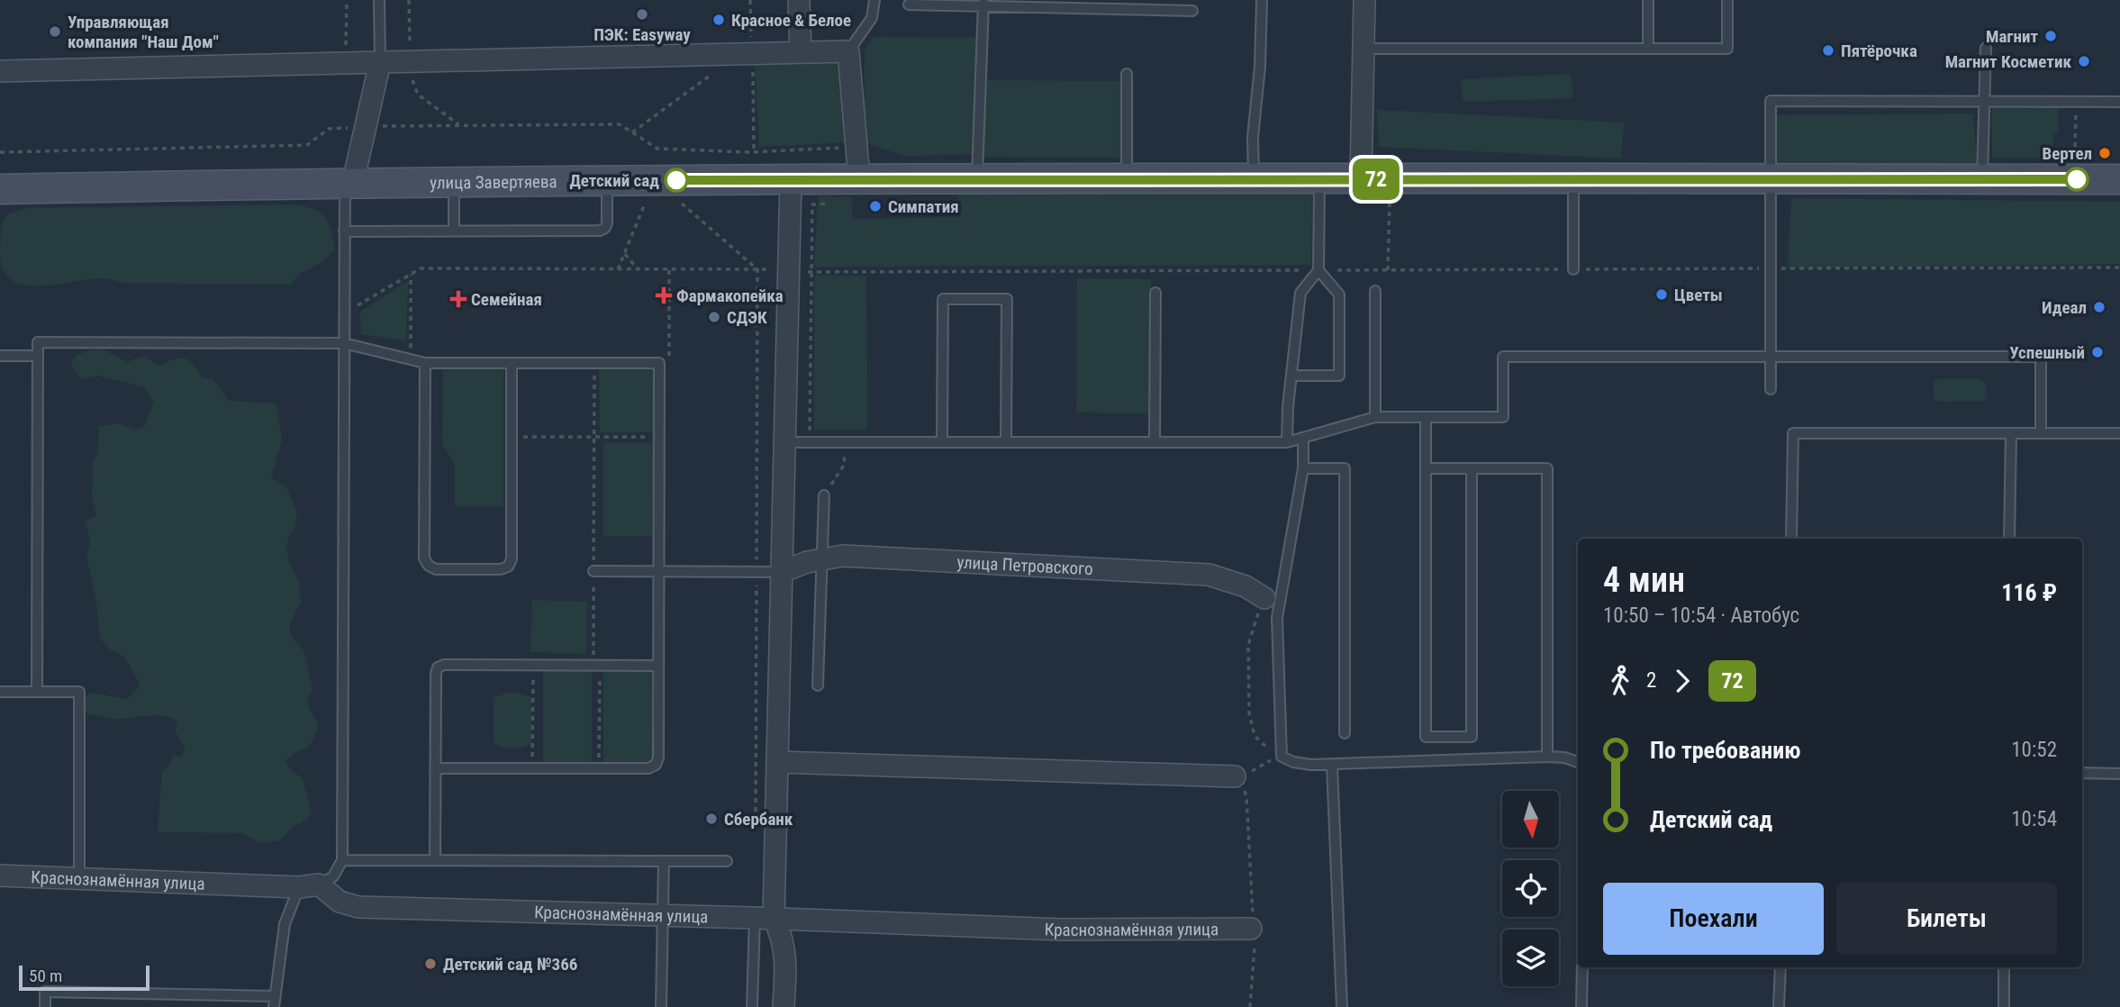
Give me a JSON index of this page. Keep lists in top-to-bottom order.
{
  "streets": {
    "main road": ["улица Завертяева"],
    "street": ["улица Петровского", "Краснознамённая улица"]
  },
  "places": {
    "other": [
      "ПЭК: Easyway",
      "Красное & Белое",
      "Управляющая компания \"Наш Дом\"",
      "Магнит",
      "Пятёрочка",
      "Магнит Косметик",
      "Вертел",
      "Детский сад",
      "Симпатия",
      "Цветы",
      "Идеал",
      "СДЭК",
      "Успешный",
      "Сбербанк",
      "Детский сад №366"
    ],
    "health": ["Фармакопейка", "Семейная"]
  },
  "lines": ["bus line 72"],
  "scale_bar": "50 m",
  "north": "bottom",
  "page": {
    "on_map": "72",
    "heading": ["4 мин", "10:50 – 10:54 · Автобус", "116 ₽"],
    "legs": ["2", "72"],
    "list": [
      {
        "name": "По требованию",
        "value": "10:52"
      },
      {
        "name": "Детский сад",
        "value": "10:54"
      }
    ],
    "buttons": ["Поехали", "Билеты"],
    "scale": "50 m"
  }
}
